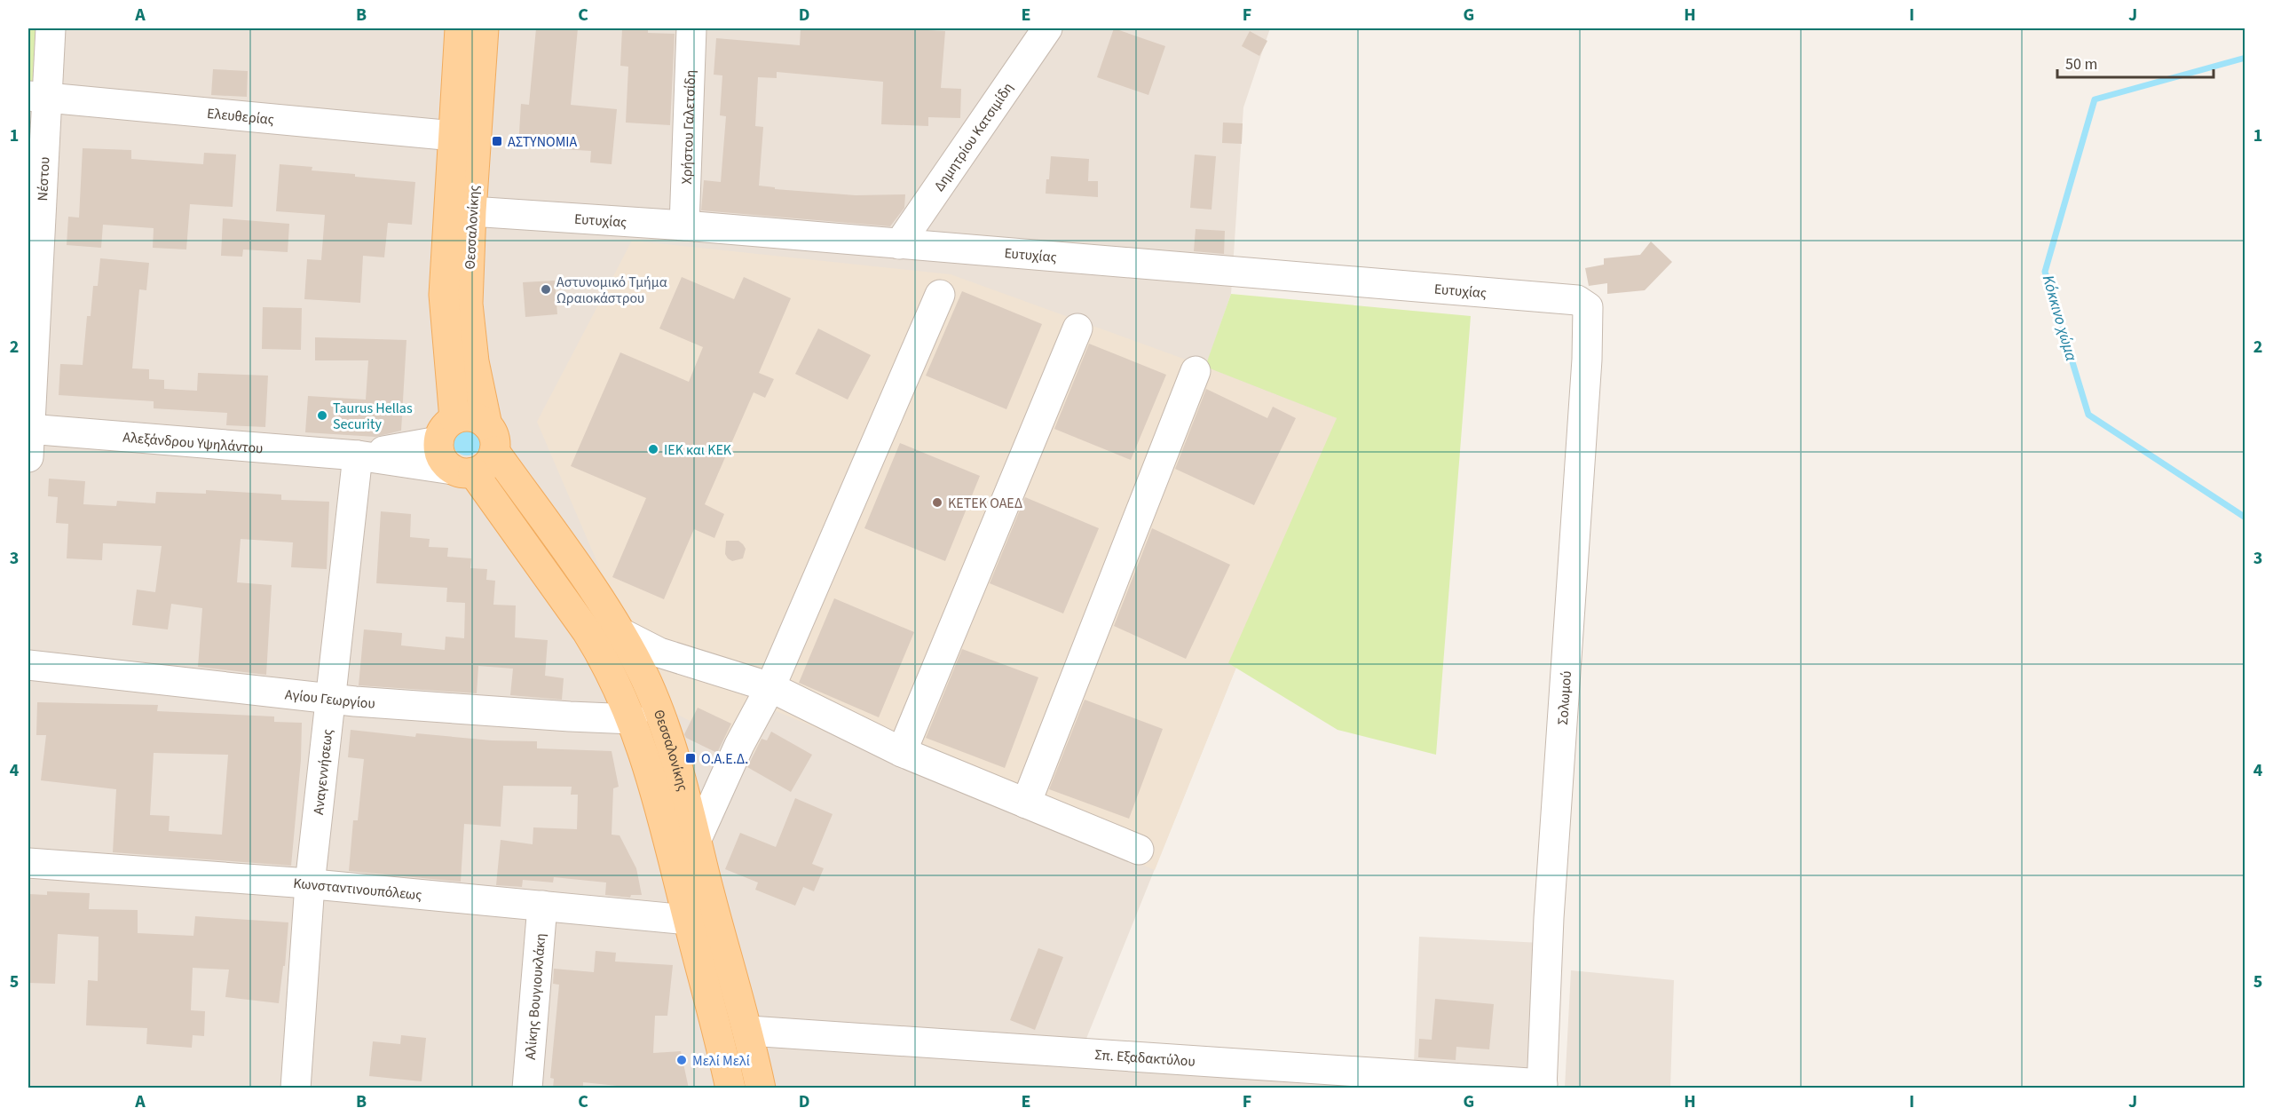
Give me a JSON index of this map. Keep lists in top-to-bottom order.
{
  "streets": {
    "main road": ["Θεσσαλονίκης"],
    "street": [
      "Ελευθερίας",
      "Χρήστου Γαλετσίδη",
      "Δημητρίου Κατσιμίδη",
      "Νέστου",
      "Ευτυχίας",
      "Αλεξάνδρου Υψηλάντου",
      "Αγίου Γεωργίου",
      "Σολωμού",
      "Αναγεννήσεως",
      "Κωνσταντινουπόλεως",
      "Αλίκης Βουγιουκλάκη",
      "Σπ. Εξαδακτύλου"
    ]
  },
  "crossings": [
    ["Ελευθερίας", "Νέστου"],
    ["Ελευθερίας", "Θεσσαλονίκης"],
    ["Χρήστου Γαλετσίδη", "Ευτυχίας"],
    ["Δημητρίου Κατσιμίδη", "Ευτυχίας"],
    ["Νέστου", "Αλεξάνδρου Υψηλάντου"],
    ["Ευτυχίας", "Θεσσαλονίκης"],
    ["Ευτυχίας", "Σολωμού"],
    ["Θεσσαλονίκης", "Αγίου Γεωργίου"],
    ["Θεσσαλονίκης", "Κωνσταντινουπόλεως"],
    ["Θεσσαλονίκης", "Σπ. Εξαδακτύλου"],
    ["Αλεξάνδρου Υψηλάντου", "Αναγεννήσεως"],
    ["Αγίου Γεωργίου", "Αναγεννήσεως"],
    ["Σολωμού", "Σπ. Εξαδακτύλου"],
    ["Αναγεννήσεως", "Κωνσταντινουπόλεως"],
    ["Κωνσταντινουπόλεως", "Αλίκης Βουγιουκλάκη"]
  ],
  "water": ["Κόκκινο χώμα"],
  "places": {
    "transit": ["ΑΣΤΥΝΟΜΙΑ", "Ο.Α.Ε.Δ."],
    "other": [
      "Αστυνομικό Τμήμα Ωραιοκάστρου",
      "Taurus Hellas Security",
      "ΙΕΚ και ΚΕΚ",
      "ΚΕΤΕΚ ΟΑΕΔ",
      "Μελί Μελί"
    ]
  },
  "scale_bar": "50 m",
  "grid": {
    "columns": [
      "A",
      "B",
      "C",
      "D",
      "E",
      "F",
      "G",
      "H",
      "I",
      "J"
    ],
    "rows": [
      "1",
      "2",
      "3",
      "4",
      "5"
    ]
  }
}
